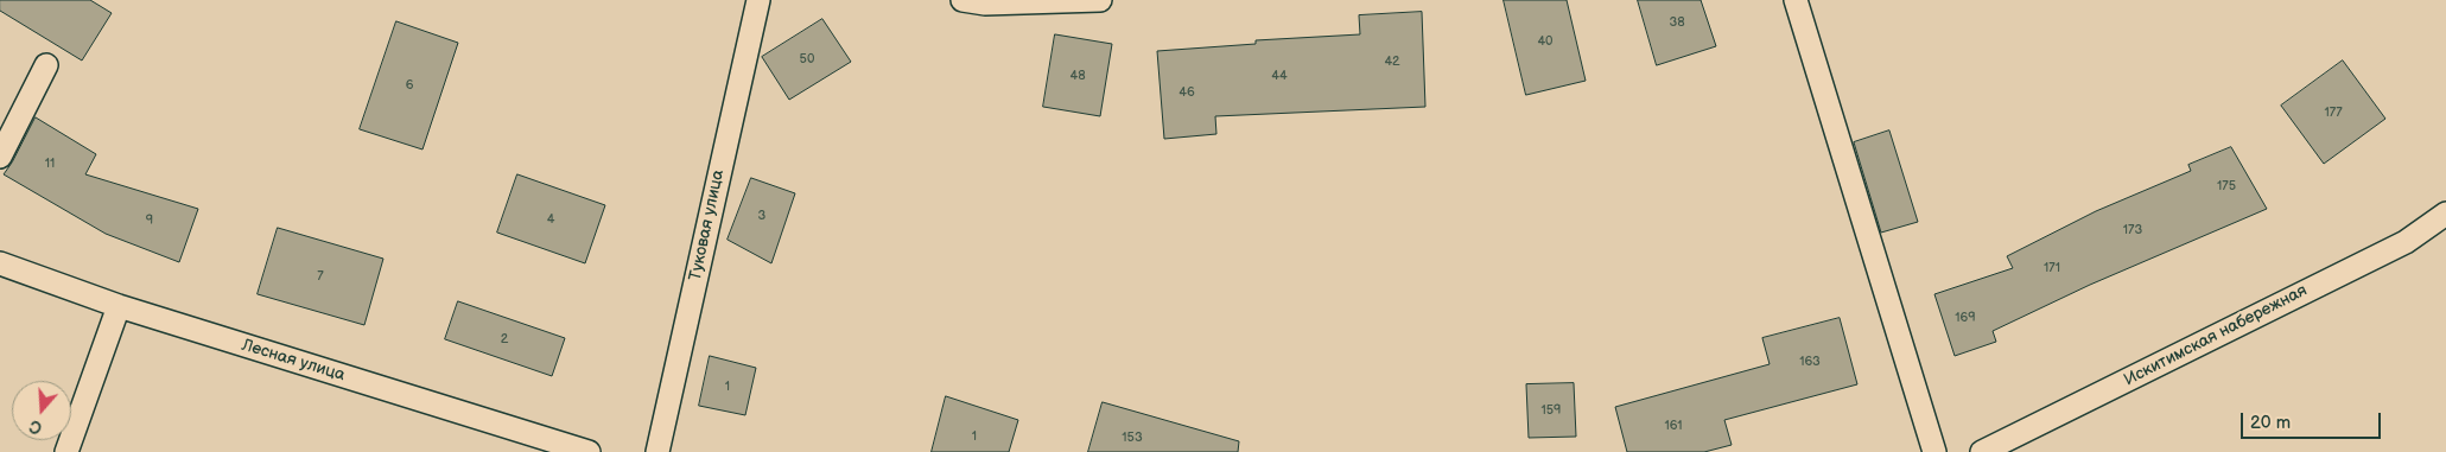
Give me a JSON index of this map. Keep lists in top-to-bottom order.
{
  "streets": {
    "lane": ["Туковая улица", "Искитимская набережная", "Лесная улица"]
  },
  "house_numbers": [
    "38",
    "40",
    "50",
    "42",
    "48",
    "44",
    "6",
    "46",
    "177",
    "11",
    "175",
    "3",
    "4",
    "9",
    "173",
    "171",
    "7",
    "169",
    "2",
    "163",
    "1",
    "159",
    "161",
    "1",
    "153"
  ],
  "scale_bar": "20 m",
  "north": "bottom"
}
